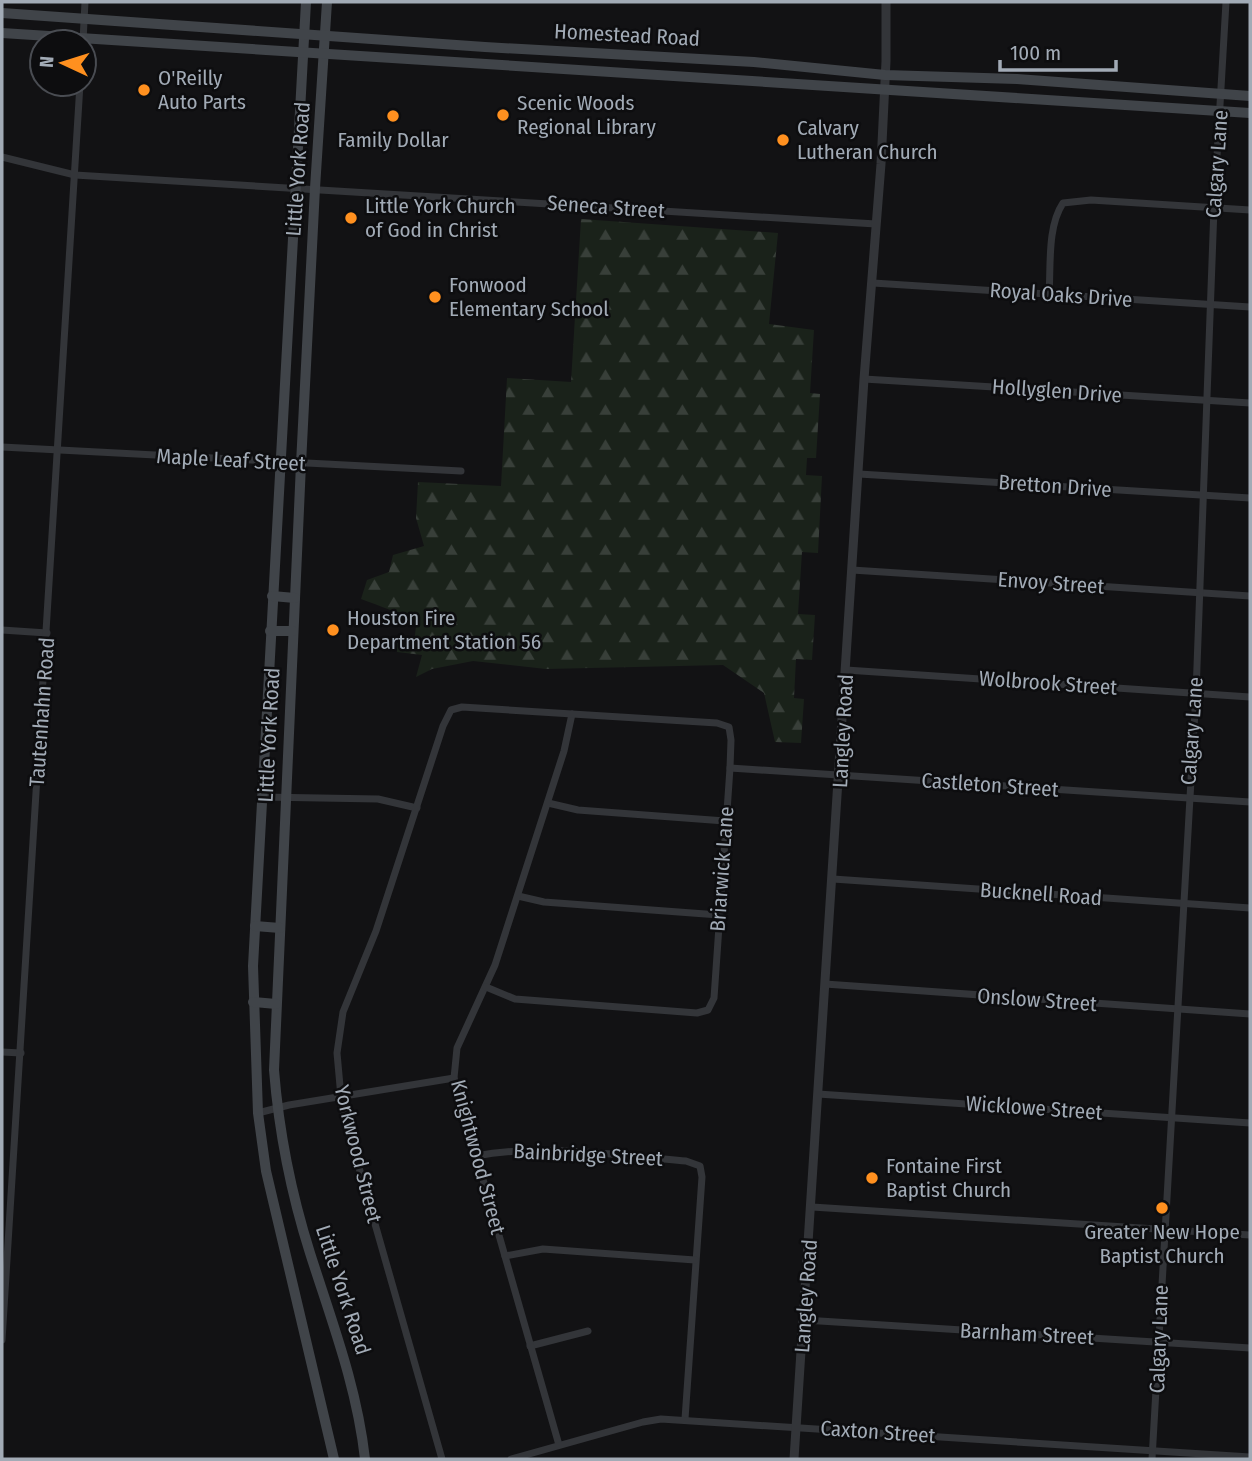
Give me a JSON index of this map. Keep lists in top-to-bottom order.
{
  "streets": {
    "main road": ["Homestead Road", "Little York Road"],
    "street": [
      "Calgary Lane",
      "Seneca Street",
      "Royal Oaks Drive",
      "Hollyglen Drive",
      "Maple Leaf Street",
      "Bretton Drive",
      "Envoy Street",
      "Wolbrook Street",
      "Tautenhahn Road",
      "Langley Road",
      "Castleton Street",
      "Briarwick Lane",
      "Bucknell Road",
      "Onslow Street",
      "Wicklowe Street",
      "Yorkwood Street",
      "Bainbridge Street",
      "Knightwood Street",
      "Barnham Street",
      "Caxton Street"
    ]
  },
  "crossings": [
    ["Homestead Road", "Calgary Lane"],
    ["Homestead Road", "Little York Road"],
    ["Homestead Road", "Langley Road"],
    ["Calgary Lane", "Royal Oaks Drive"],
    ["Calgary Lane", "Hollyglen Drive"],
    ["Calgary Lane", "Bretton Drive"],
    ["Calgary Lane", "Envoy Street"],
    ["Calgary Lane", "Wolbrook Street"],
    ["Calgary Lane", "Castleton Street"],
    ["Calgary Lane", "Bucknell Road"],
    ["Calgary Lane", "Onslow Street"],
    ["Calgary Lane", "Wicklowe Street"],
    ["Calgary Lane", "Barnham Street"],
    ["Calgary Lane", "Caxton Street"],
    ["Little York Road", "Seneca Street"],
    ["Little York Road", "Maple Leaf Street"],
    ["Seneca Street", "Tautenhahn Road"],
    ["Seneca Street", "Langley Road"],
    ["Royal Oaks Drive", "Langley Road"],
    ["Hollyglen Drive", "Langley Road"],
    ["Maple Leaf Street", "Tautenhahn Road"],
    ["Bretton Drive", "Langley Road"],
    ["Envoy Street", "Langley Road"],
    ["Wolbrook Street", "Langley Road"],
    ["Langley Road", "Castleton Street"],
    ["Langley Road", "Bucknell Road"],
    ["Langley Road", "Onslow Street"],
    ["Langley Road", "Wicklowe Street"],
    ["Langley Road", "Barnham Street"],
    ["Langley Road", "Caxton Street"],
    ["Castleton Street", "Briarwick Lane"],
    ["Briarwick Lane", "Yorkwood Street"],
    ["Briarwick Lane", "Knightwood Street"],
    ["Yorkwood Street", "Knightwood Street"],
    ["Bainbridge Street", "Knightwood Street"],
    ["Knightwood Street", "Caxton Street"]
  ],
  "places": [
    "O'Reilly Auto Parts",
    "Scenic Woods Regional Library",
    "Family Dollar",
    "Calvary Lutheran Church",
    "Little York Church of God in Christ",
    "Fonwood Elementary School",
    "Houston Fire Department Station 56",
    "Fontaine First Baptist Church",
    "Greater New Hope Baptist Church"
  ],
  "scale_bar": "100 m",
  "north": "left"
}
